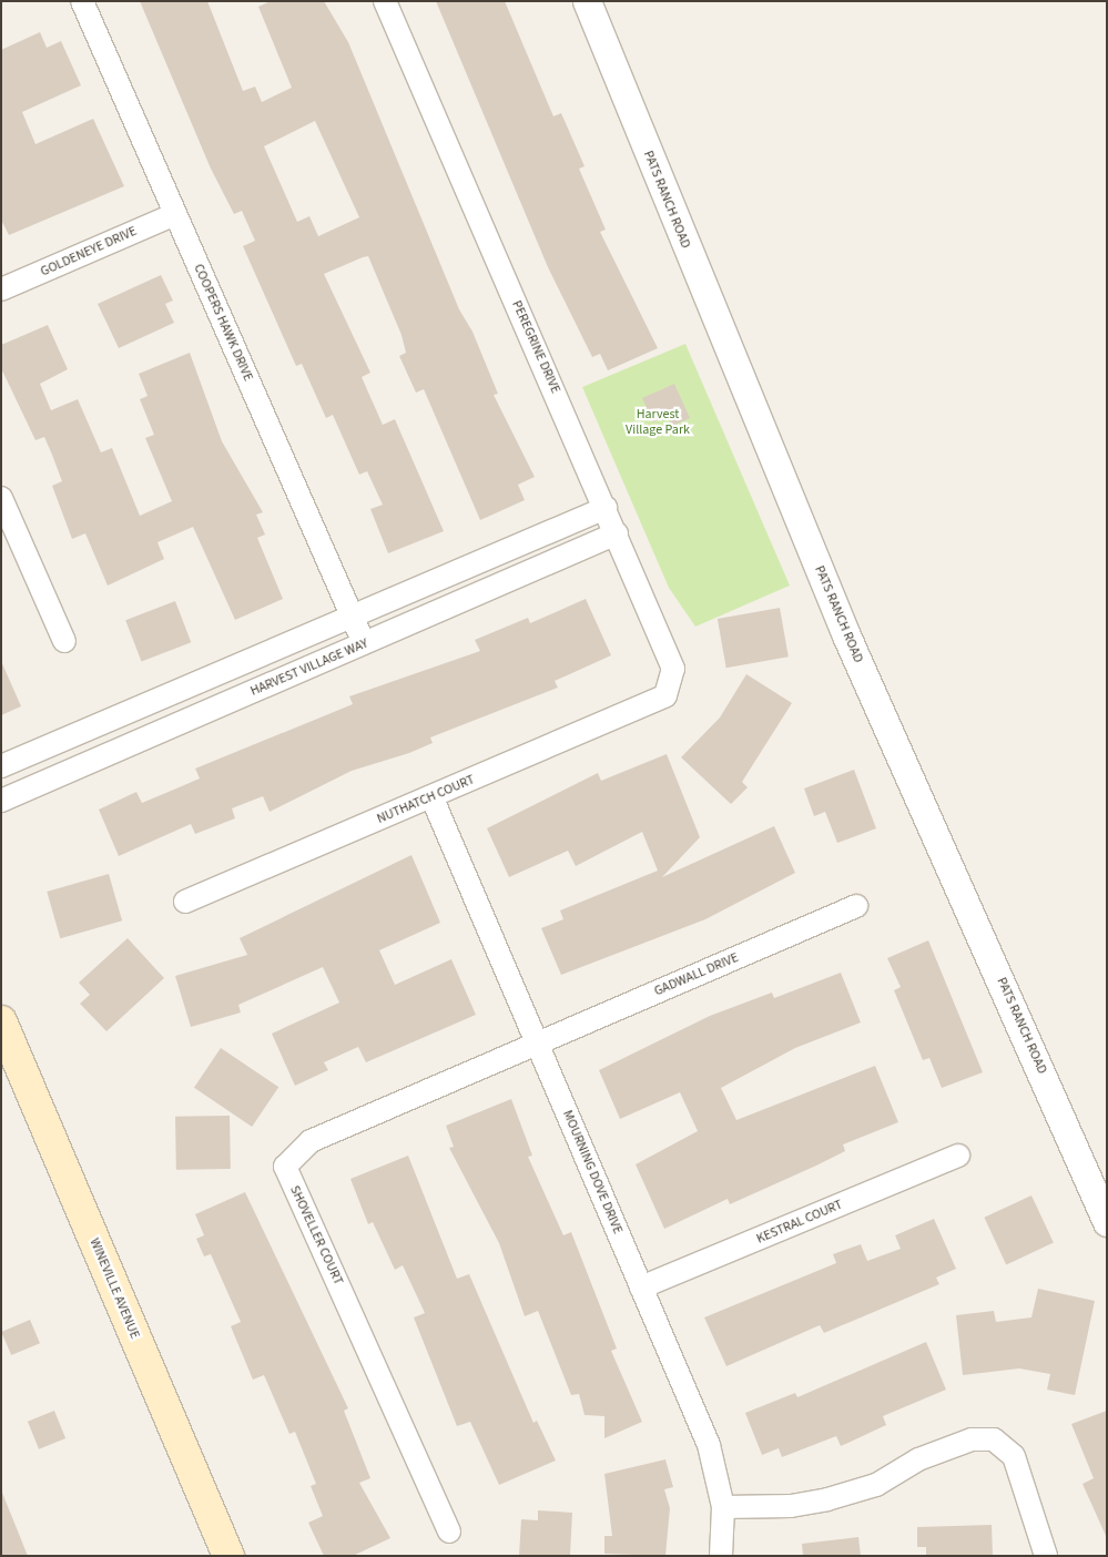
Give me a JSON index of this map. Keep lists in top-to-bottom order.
{
  "streets": {
    "main road": ["WINEVILLE AVENUE"],
    "street": [
      "PATS RANCH ROAD",
      "GOLDENEYE DRIVE",
      "COOPERS HAWK DRIVE",
      "PEREGRINE DRIVE",
      "HARVEST VILLAGE WAY",
      "NUTHATCH COURT",
      "GADWALL DRIVE",
      "MOURNING DOVE DRIVE",
      "KESTRAL COURT",
      "SHOVELLER COURT"
    ]
  },
  "crossings": [
    ["GOLDENEYE DRIVE", "COOPERS HAWK DRIVE"],
    ["COOPERS HAWK DRIVE", "HARVEST VILLAGE WAY"],
    ["PEREGRINE DRIVE", "HARVEST VILLAGE WAY"],
    ["PEREGRINE DRIVE", "NUTHATCH COURT"],
    ["NUTHATCH COURT", "MOURNING DOVE DRIVE"],
    ["GADWALL DRIVE", "MOURNING DOVE DRIVE"],
    ["GADWALL DRIVE", "SHOVELLER COURT"],
    ["MOURNING DOVE DRIVE", "KESTRAL COURT"],
    ["MOURNING DOVE DRIVE", "SHOVELLER COURT"]
  ],
  "parks": ["Harvest Village Park"]
}
